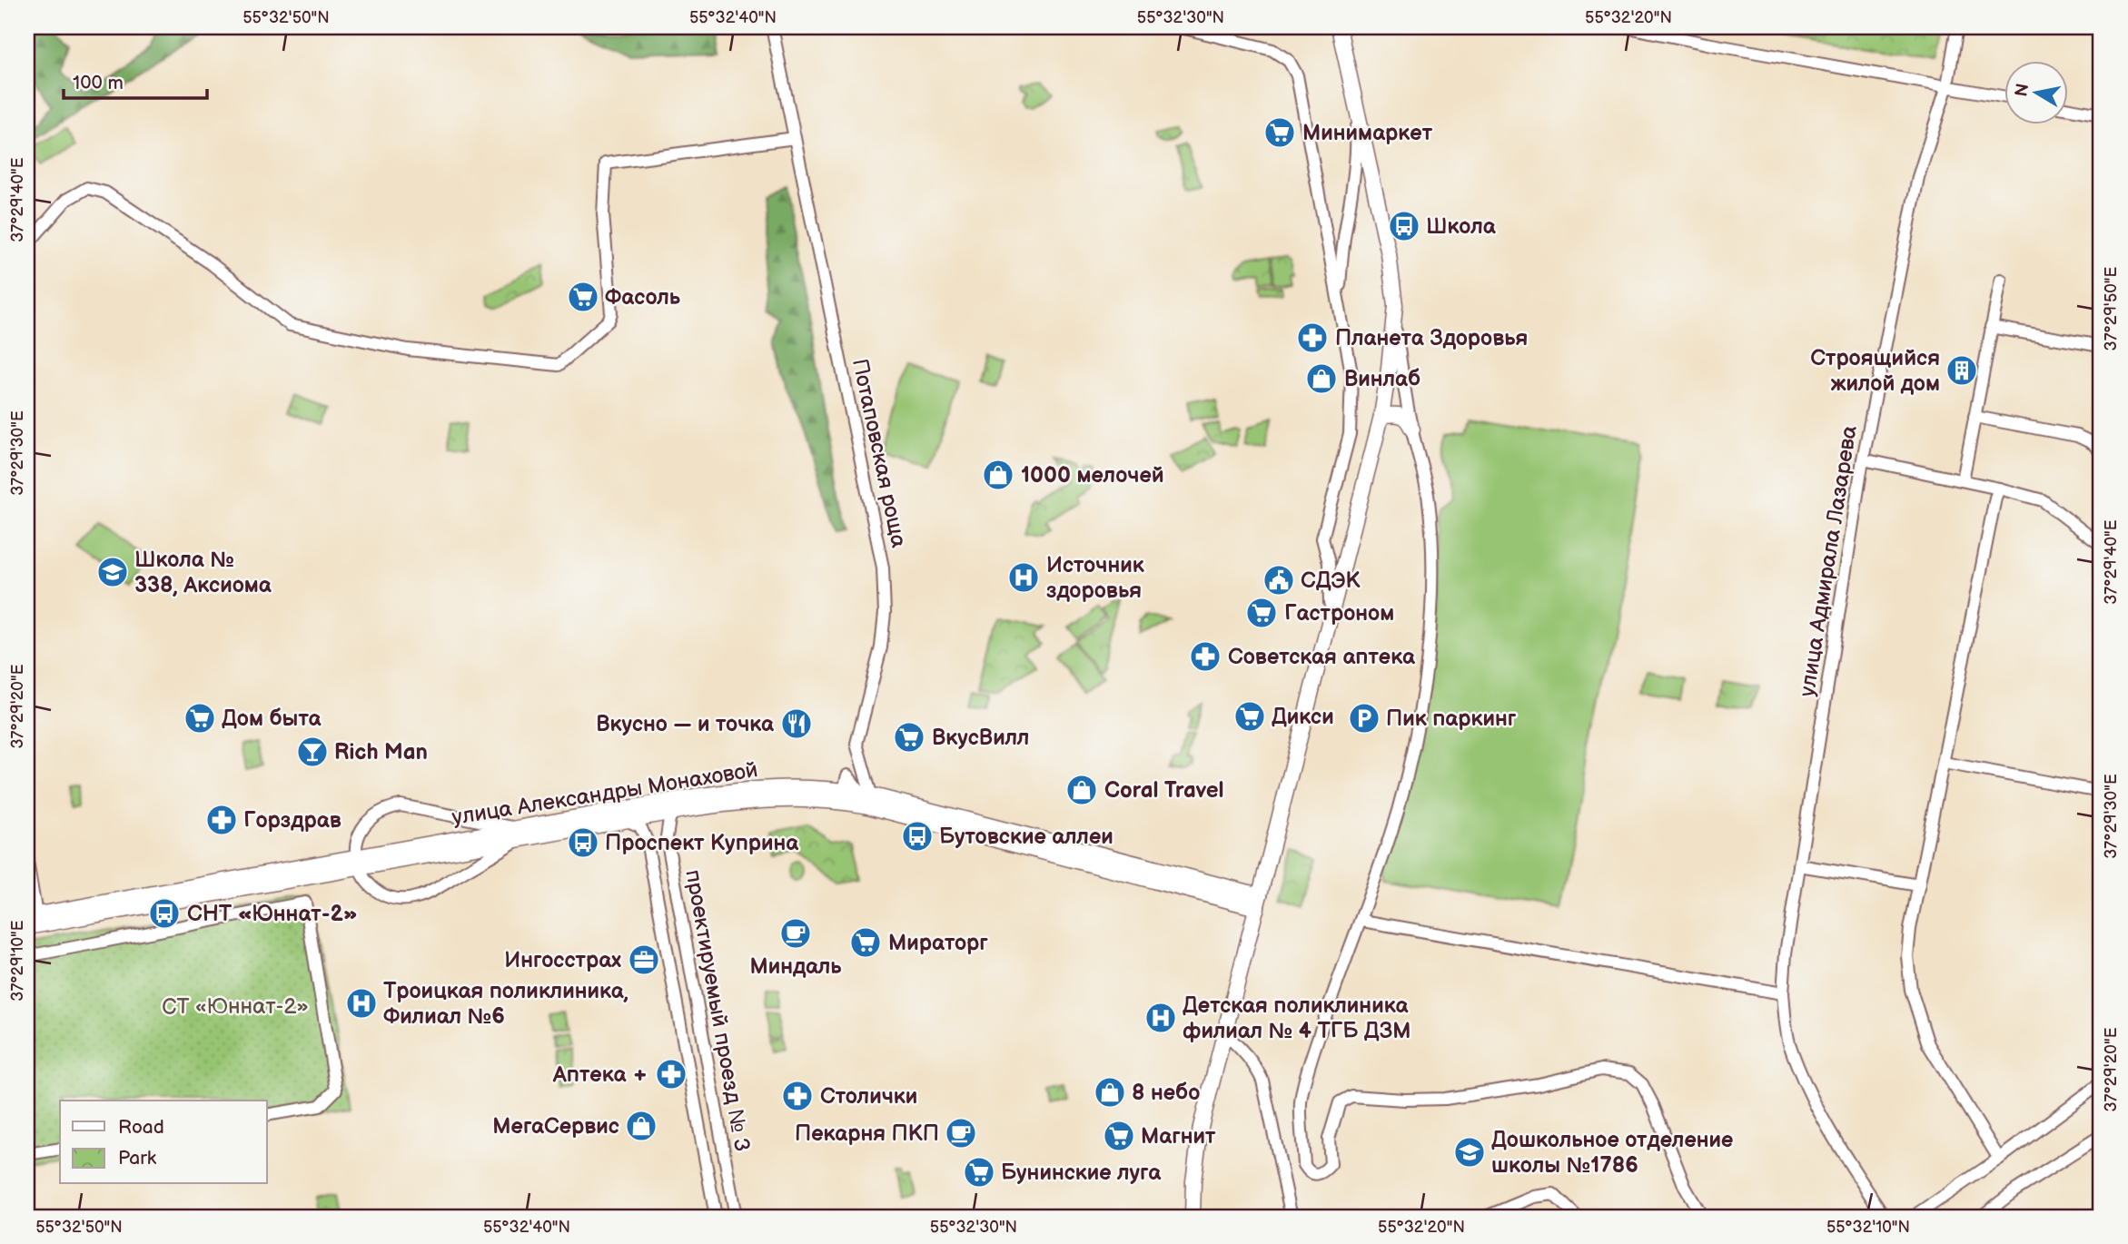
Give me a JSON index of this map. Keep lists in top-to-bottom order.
{
  "streets": {
    "main road": ["улица Александры Монаховой"],
    "street": ["Потаповская роща", "улица Адмирала Лазарева", "проектируемый проезд № 3"]
  },
  "crossings": [
    ["Потаповская роща", "улица Александры Монаховой"],
    ["улица Александры Монаховой", "проектируемый проезд № 3"]
  ],
  "parks": ["СТ «Юннат-2»"],
  "places": {
    "supermarket": [
      "Минимаркет",
      "Фасоль",
      "Гастроном",
      "Дикси",
      "Дом быта",
      "ВкусВилл",
      "Мираторг",
      "Магнит",
      "Бунинские луга"
    ],
    "bus stop": [
      "Школа",
      "Бутовские аллеи",
      "Проспект Куприна",
      "СНТ «Юннат-2»"
    ],
    "pharmacy": [
      "Планета Здоровья",
      "Советская аптека",
      "Горздрав",
      "Аптека +",
      "Столички"
    ],
    "building": ["Строящийся жилой дом"],
    "shop": [
      "Винлаб",
      "1000 мелочей",
      "Coral Travel",
      "8 небо",
      "МегаСервис"
    ],
    "school or university": ["Школа № 338, Аксиома", "Дошкольное отделение школы №1786"],
    "hospital": ["Источник здоровья", "Троицкая поликлиника, Филиал №6", "Детская поликлиника филиал № 4 ТГБ ДЗМ"],
    "public building": ["СДЭК"],
    "parking": ["Пик паркинг"],
    "restaurant": ["Вкусно — и точка"],
    "bar": ["Rich Man"],
    "cafe": ["Миндаль", "Пекарня ПКП"],
    "office": ["Ингосстрах"]
  },
  "legend": ["Road", "Park"],
  "scale_bar": "100 m",
  "north": "left",
  "coordinates": [
    "55°32'50\"N",
    "55°32'40\"N",
    "55°32'30\"N",
    "55°32'20\"N",
    "37°29'40\"E",
    "37°29'50\"E",
    "37°29'30\"E",
    "37°29'20\"E",
    "37°29'10\"E",
    "55°32'10\"N"
  ]
}
